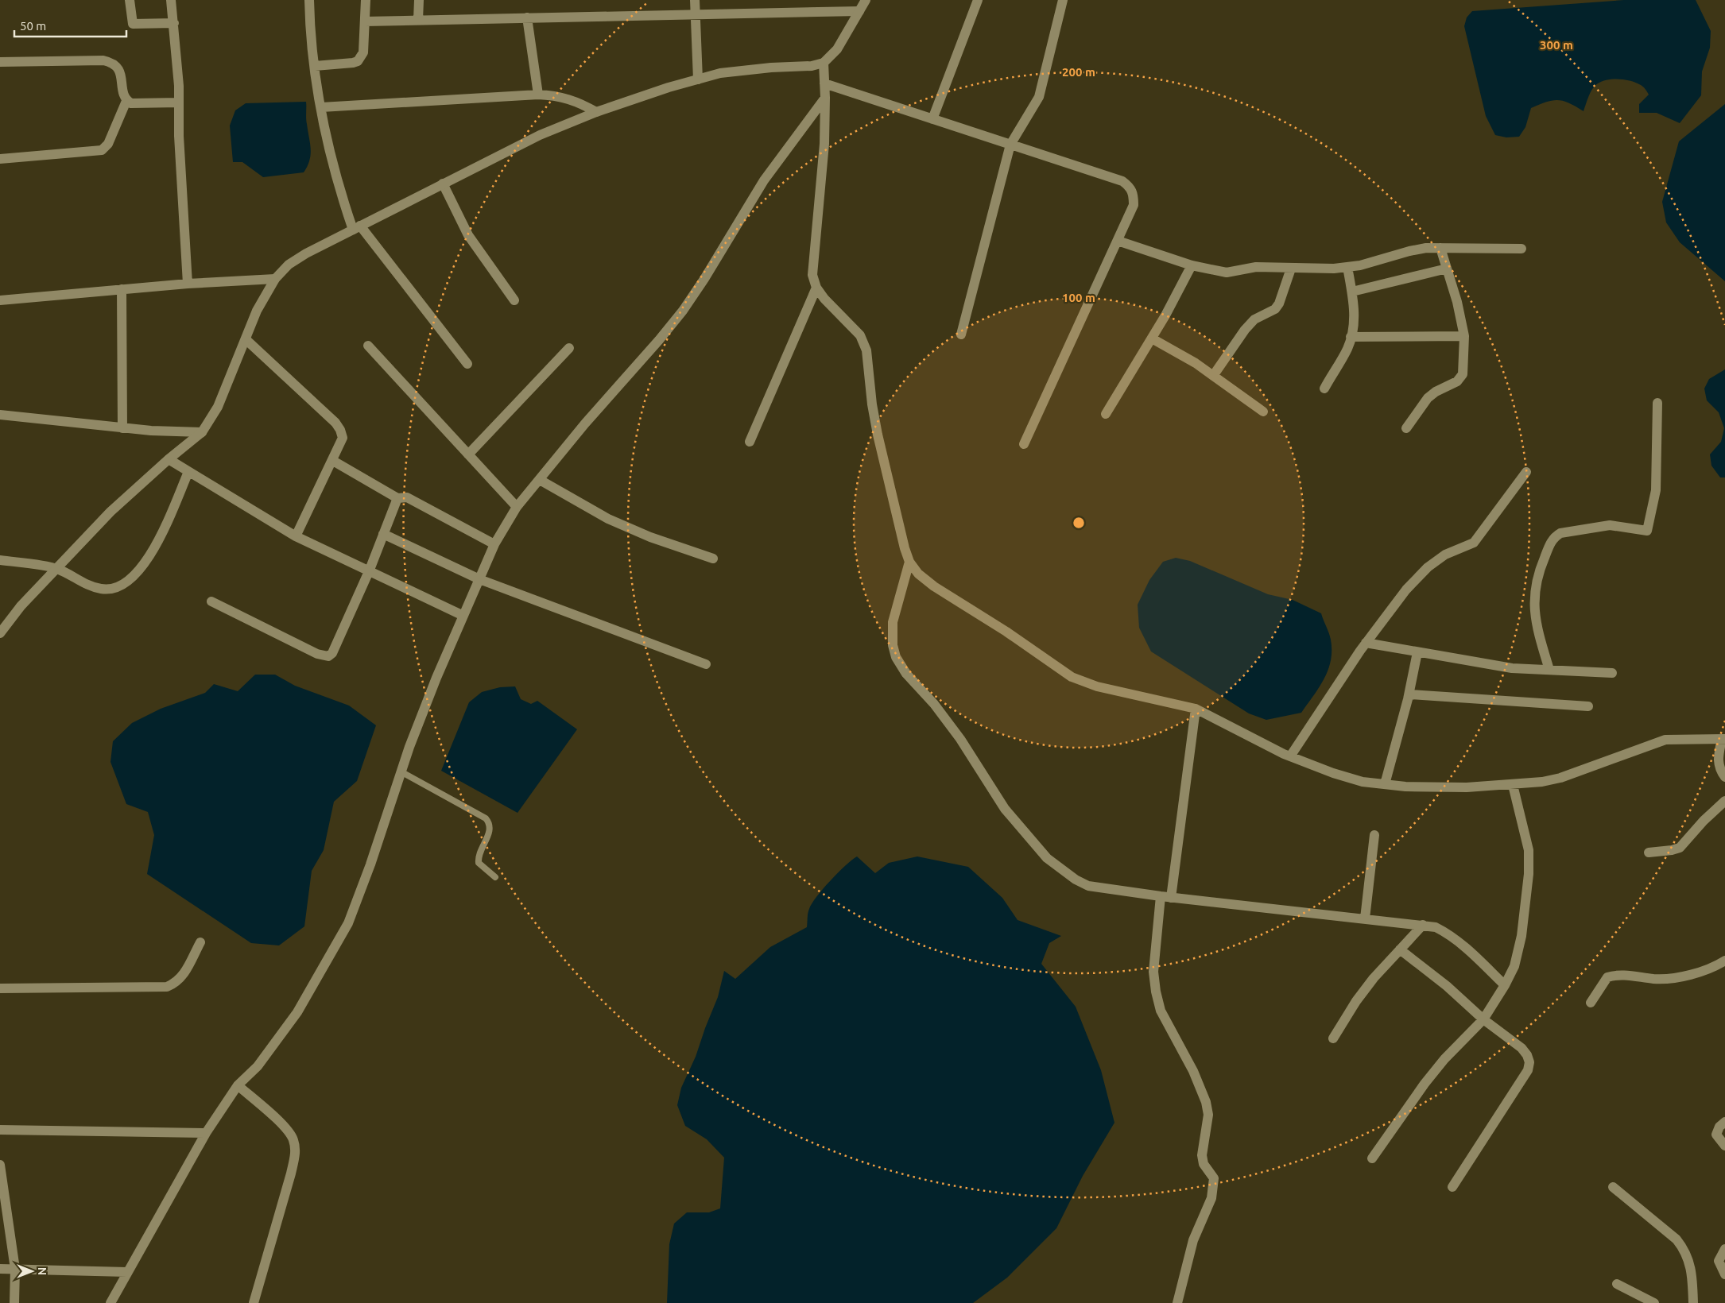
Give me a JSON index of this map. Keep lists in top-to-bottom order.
{
  "scale_bar": "50 m",
  "north": "right",
  "rings": ["300 m", "200 m", "100 m"]
}
